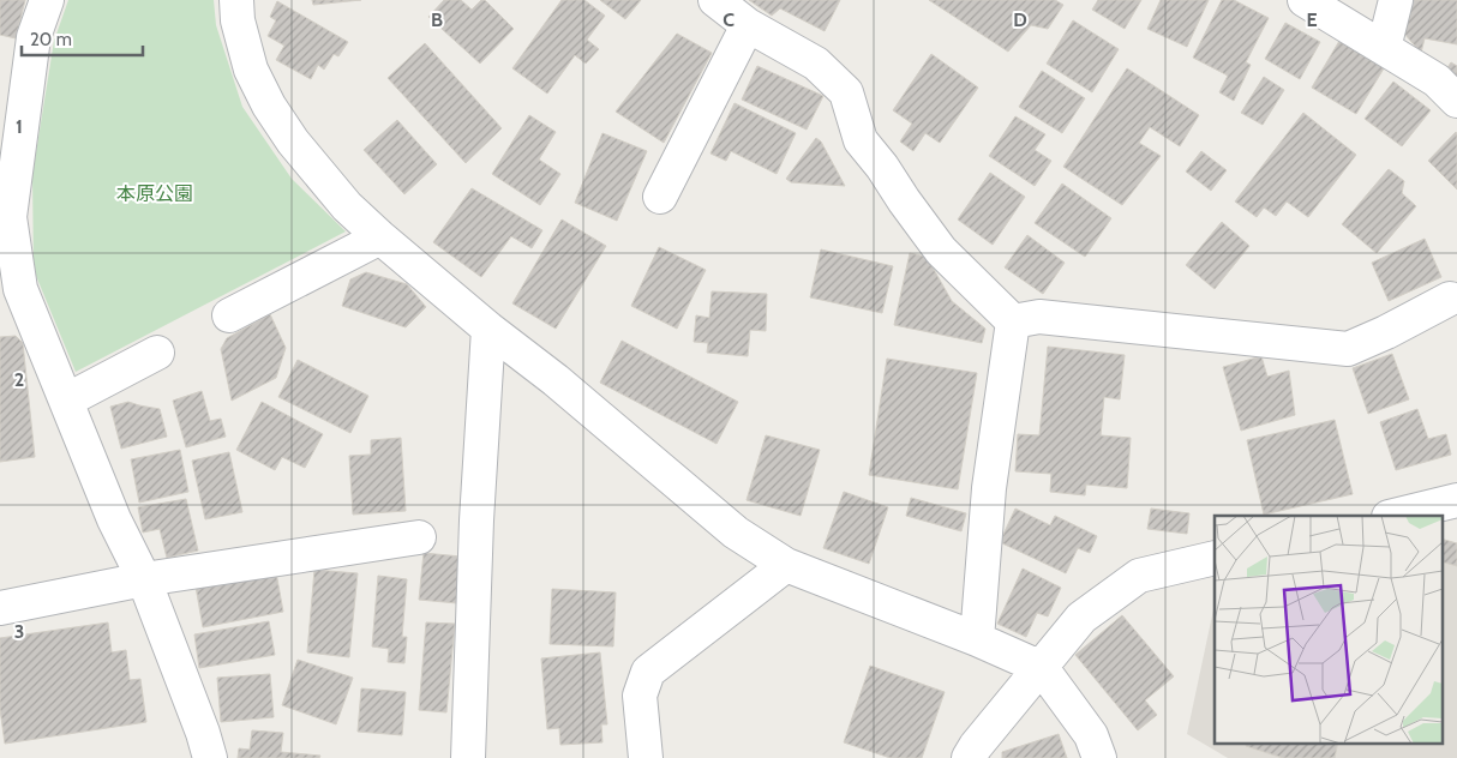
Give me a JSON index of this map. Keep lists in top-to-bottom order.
{
  "parks": ["本原公園"],
  "scale_bar": "20 m",
  "grid": {
    "columns": [
      "B",
      "C",
      "D",
      "E"
    ],
    "rows": ["1", "2", "3"]
  }
}
